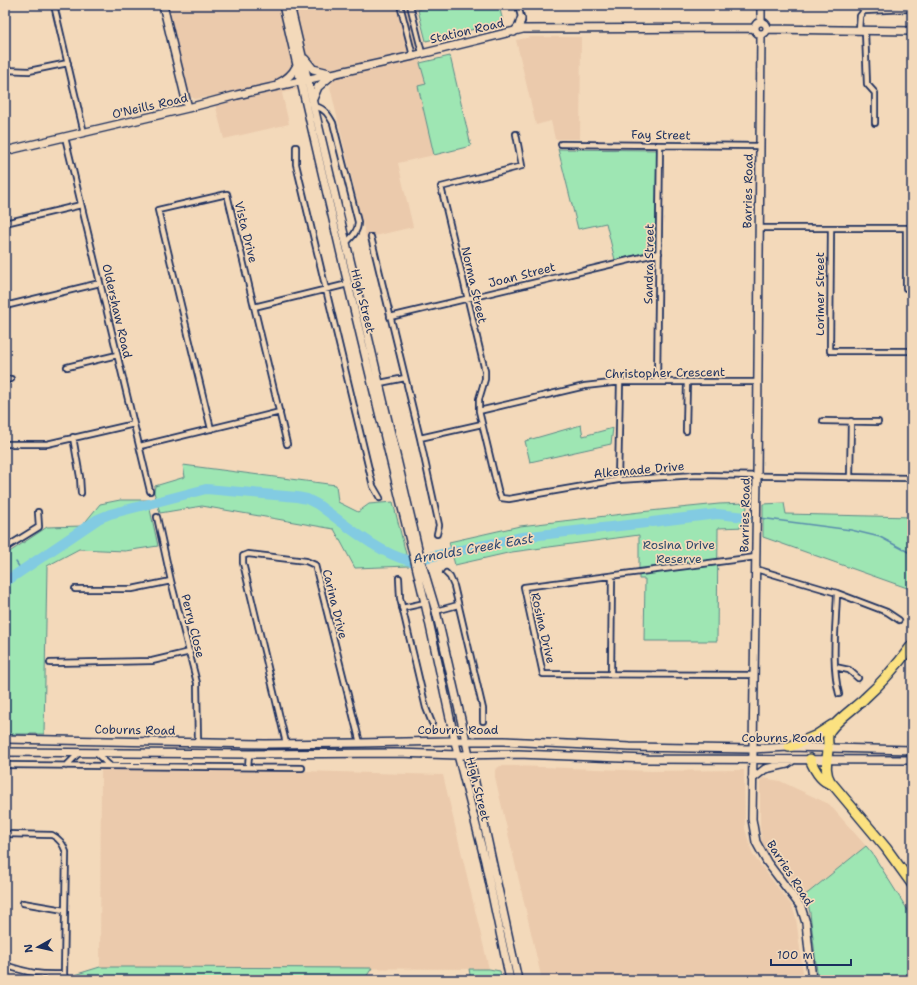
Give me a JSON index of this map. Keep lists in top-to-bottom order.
{
  "streets": {
    "street": [
      "Station Road",
      "O'Neills Road",
      "Fay Street",
      "Barries Road",
      "Vista Drive",
      "Sandra Street",
      "Joan Street",
      "Norma Street",
      "Lorimer Street",
      "High Street",
      "Oldershaw Road",
      "Christopher Crescent",
      "Alkemade Drive",
      "Carina Drive",
      "Perry Close",
      "Rosina Drive",
      "Coburns Road"
    ]
  },
  "crossings": [
    ["Station Road", "O'Neills Road"],
    ["Station Road", "Barries Road"],
    ["Station Road", "High Street"],
    ["O'Neills Road", "High Street"],
    ["O'Neills Road", "Oldershaw Road"],
    ["Fay Street", "Barries Road"],
    ["Fay Street", "Sandra Street"],
    ["Barries Road", "Christopher Crescent"],
    ["Barries Road", "Alkemade Drive"],
    ["Barries Road", "Rosina Drive"],
    ["Barries Road", "Coburns Road"],
    ["Sandra Street", "Joan Street"],
    ["Sandra Street", "Christopher Crescent"],
    ["Joan Street", "Norma Street"],
    ["Joan Street", "High Street"],
    ["Norma Street", "Christopher Crescent"],
    ["Norma Street", "Alkemade Drive"],
    ["High Street", "Coburns Road"],
    ["Carina Drive", "Coburns Road"],
    ["Perry Close", "Coburns Road"]
  ],
  "water": ["Arnolds Creek East"],
  "parks": ["Rosina Drive Reserve"],
  "scale_bar": "100 m",
  "north": "left"
}
